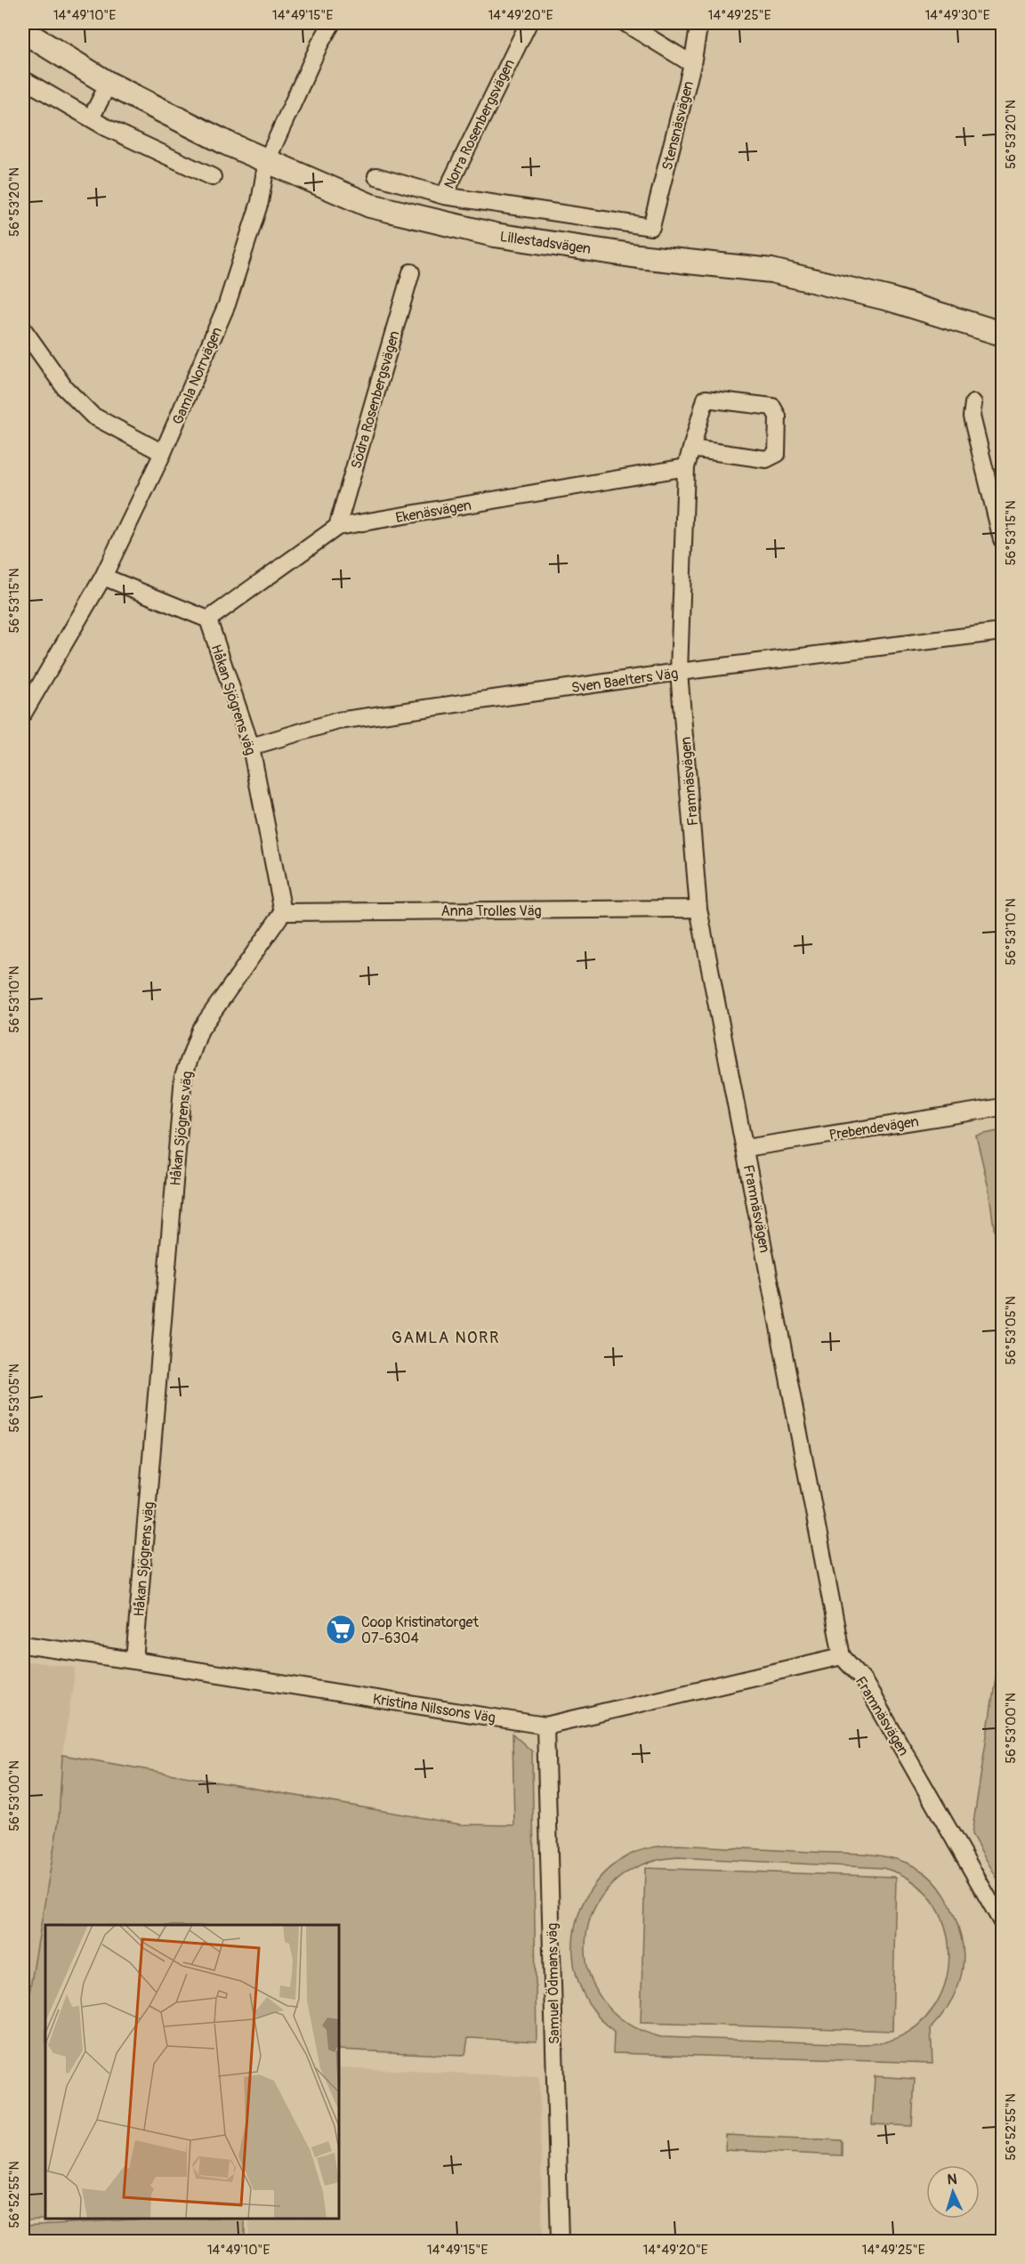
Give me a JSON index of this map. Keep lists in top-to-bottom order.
{
  "streets": {
    "main road": ["Lillestadsvägen"],
    "street": [
      "Norra Rosenbergsvägen",
      "Stensnäsvägen",
      "Gamla Norrvägen",
      "Södra Rosenbergsvägen",
      "Ekenäsvägen",
      "Sven Baelters Väg",
      "Håkan Sjögrens väg",
      "Framnäsvägen",
      "Anna Trolles Väg",
      "Prebendevägen",
      "Kristina Nilssons Väg",
      "Samuel Ödmans väg"
    ]
  },
  "crossings": [
    ["Norra Rosenbergsvägen", "Lillestadsvägen"],
    ["Stensnäsvägen", "Lillestadsvägen"],
    ["Lillestadsvägen", "Gamla Norrvägen"],
    ["Södra Rosenbergsvägen", "Ekenäsvägen"],
    ["Ekenäsvägen", "Håkan Sjögrens väg"],
    ["Ekenäsvägen", "Framnäsvägen"],
    ["Sven Baelters Väg", "Håkan Sjögrens väg"],
    ["Sven Baelters Väg", "Framnäsvägen"],
    ["Håkan Sjögrens väg", "Anna Trolles Väg"],
    ["Håkan Sjögrens väg", "Kristina Nilssons Väg"],
    ["Framnäsvägen", "Anna Trolles Väg"],
    ["Framnäsvägen", "Prebendevägen"],
    ["Framnäsvägen", "Kristina Nilssons Väg"],
    ["Kristina Nilssons Väg", "Samuel Ödmans väg"]
  ],
  "districts": ["GAMLA NORR"],
  "places": {
    "supermarket": ["Coop Kristinatorget 07-6304"]
  },
  "north": "top",
  "coordinates": [
    "14°49'10\"E",
    "14°49'15\"E",
    "14°49'20\"E",
    "14°49'25\"E",
    "14°49'30\"E",
    "56°53'20\"N",
    "56°53'15\"N",
    "56°53'10\"N",
    "56°53'05\"N",
    "56°53'00\"N",
    "56°52'55\"N"
  ]
}
